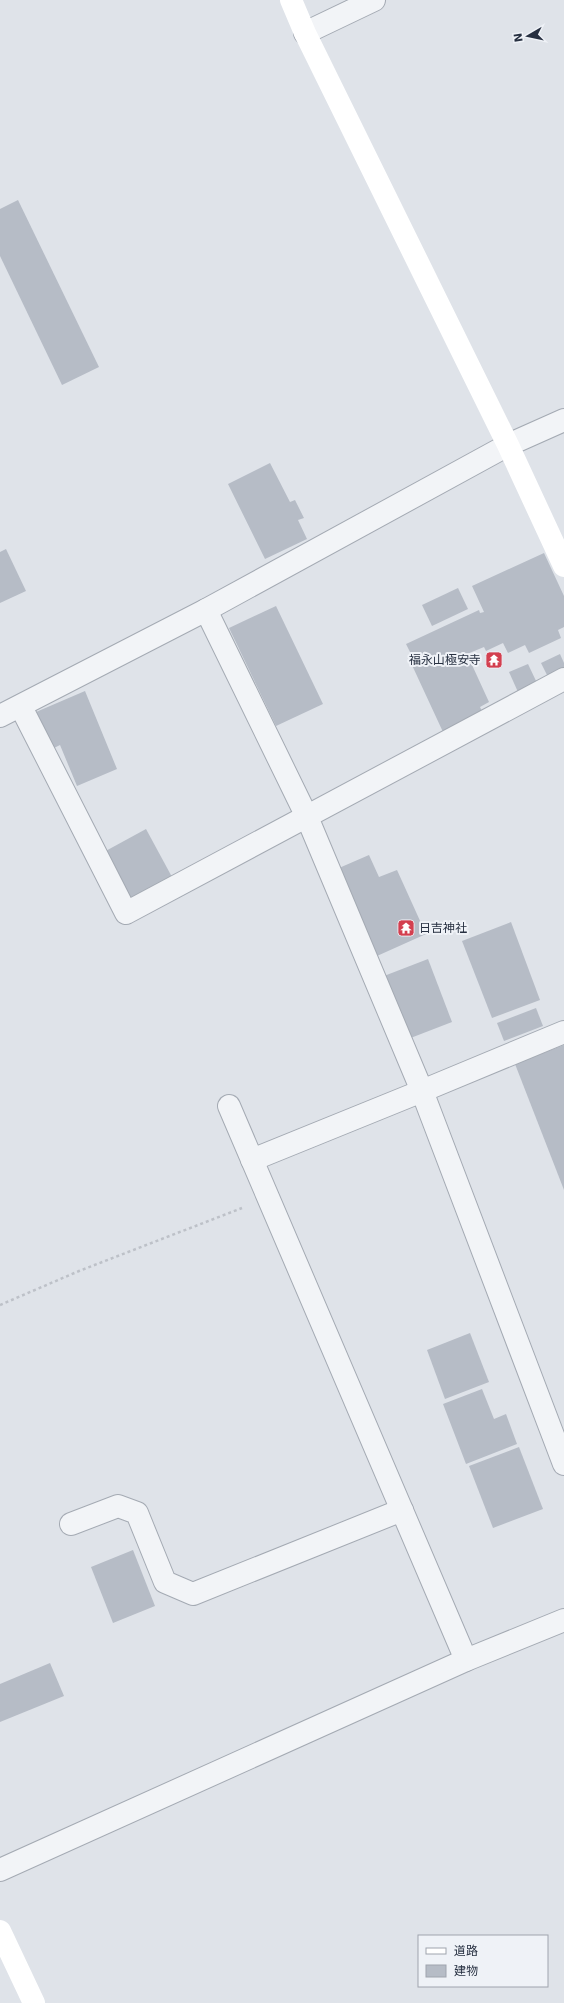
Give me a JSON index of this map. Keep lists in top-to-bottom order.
{
  "places": {
    "temple": ["福永山極安寺", "日吉神社"]
  },
  "legend": ["道路", "建物"],
  "north": "left"
}
